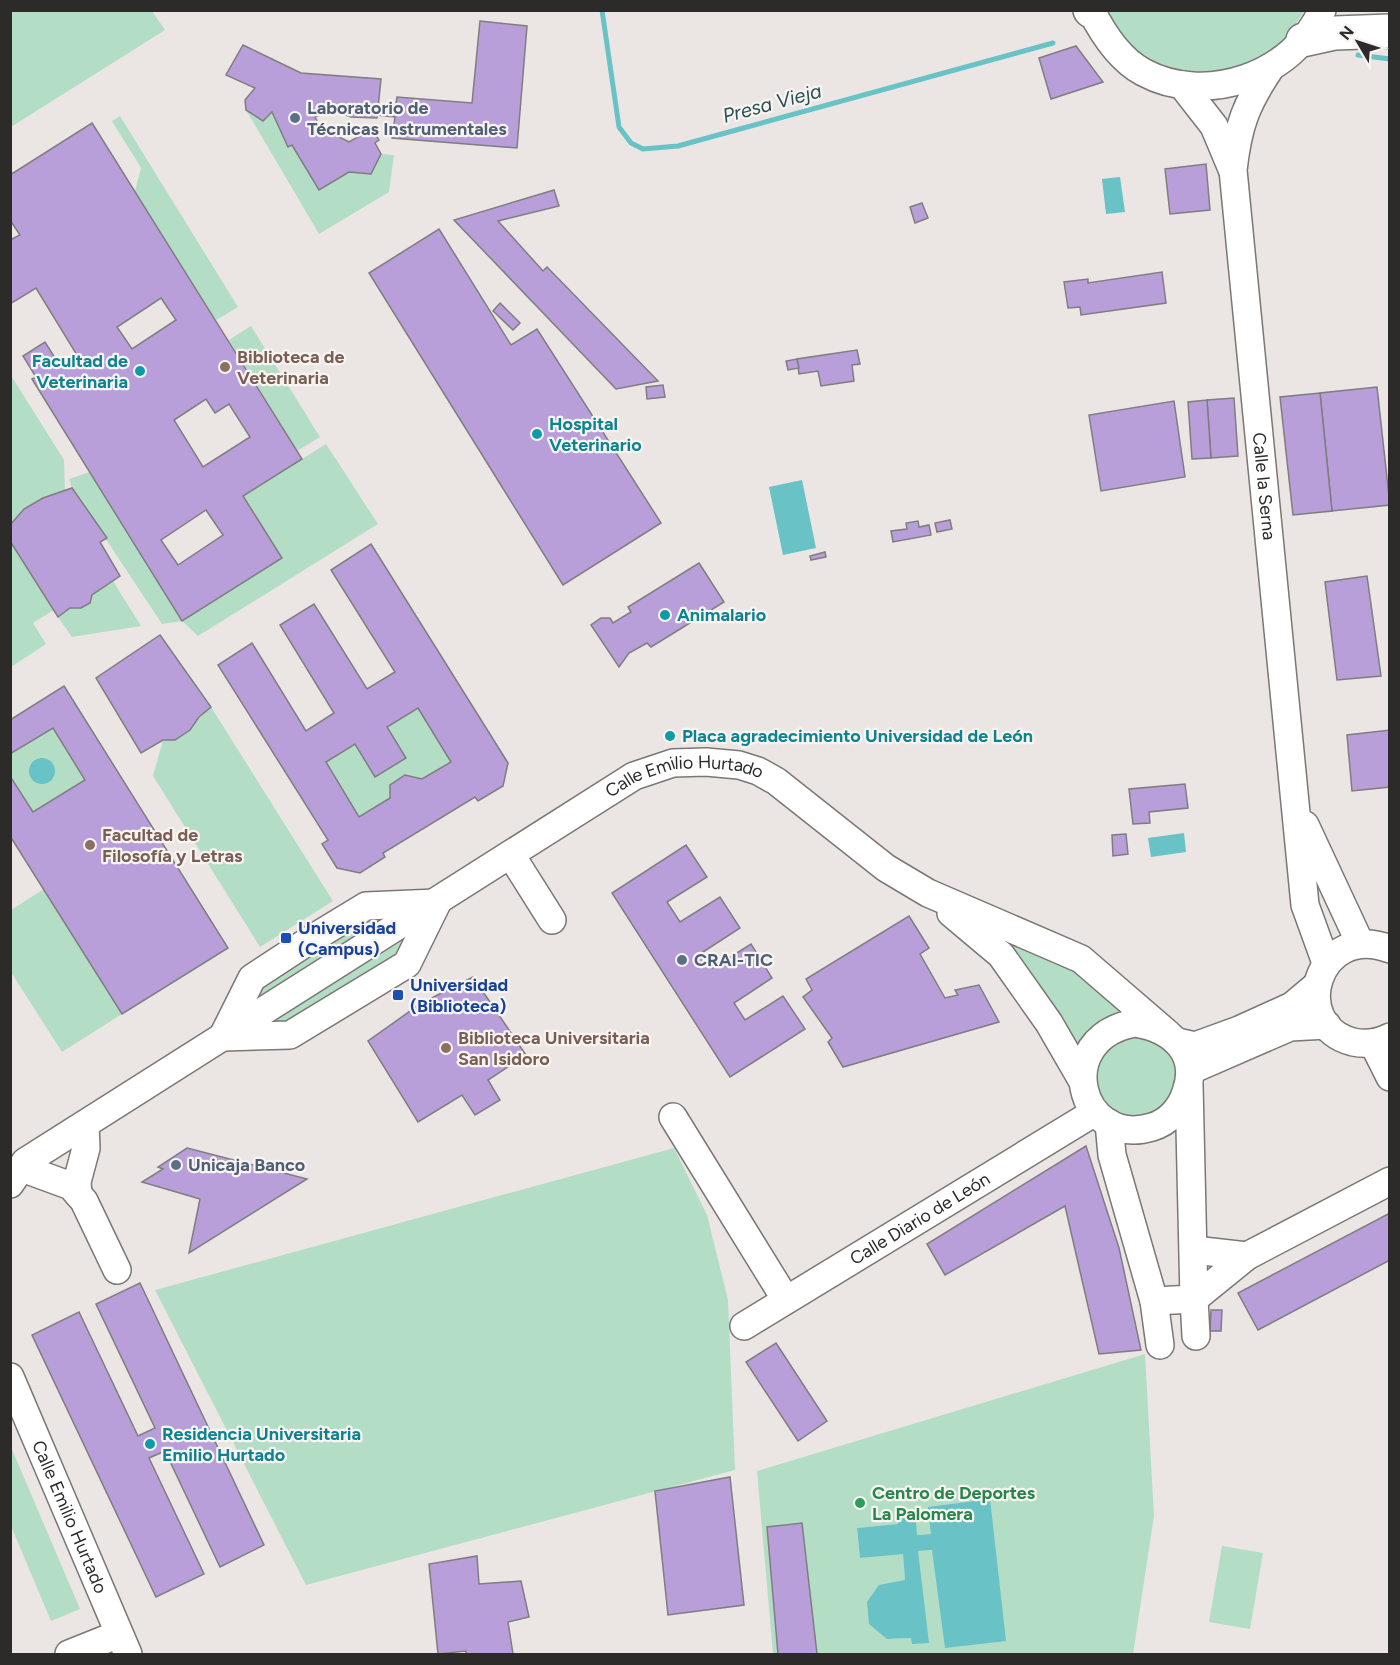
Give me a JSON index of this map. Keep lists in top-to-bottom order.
{
  "streets": {
    "street": ["Calle la Serna", "Calle Emilio Hurtado", "Calle Diario de León"]
  },
  "crossings": [
    ["Calle Emilio Hurtado", "Calle Diario de León"]
  ],
  "water": ["Presa Vieja"],
  "places": {
    "other": [
      "Laboratorio de Técnicas Instrumentales",
      "Biblioteca de Veterinaria",
      "Facultad de Veterinaria",
      "Hospital Veterinario",
      "Animalario",
      "Placa agradecimiento Universidad de León",
      "Facultad de Filosofía y Letras",
      "CRAI-TIC",
      "Biblioteca Universitaria San Isidoro",
      "Unicaja Banco",
      "Residencia Universitaria Emilio Hurtado",
      "Centro de Deportes La Palomera"
    ],
    "transit": ["Universidad (Campus)", "Universidad (Biblioteca)"]
  },
  "north": "top left"
}
